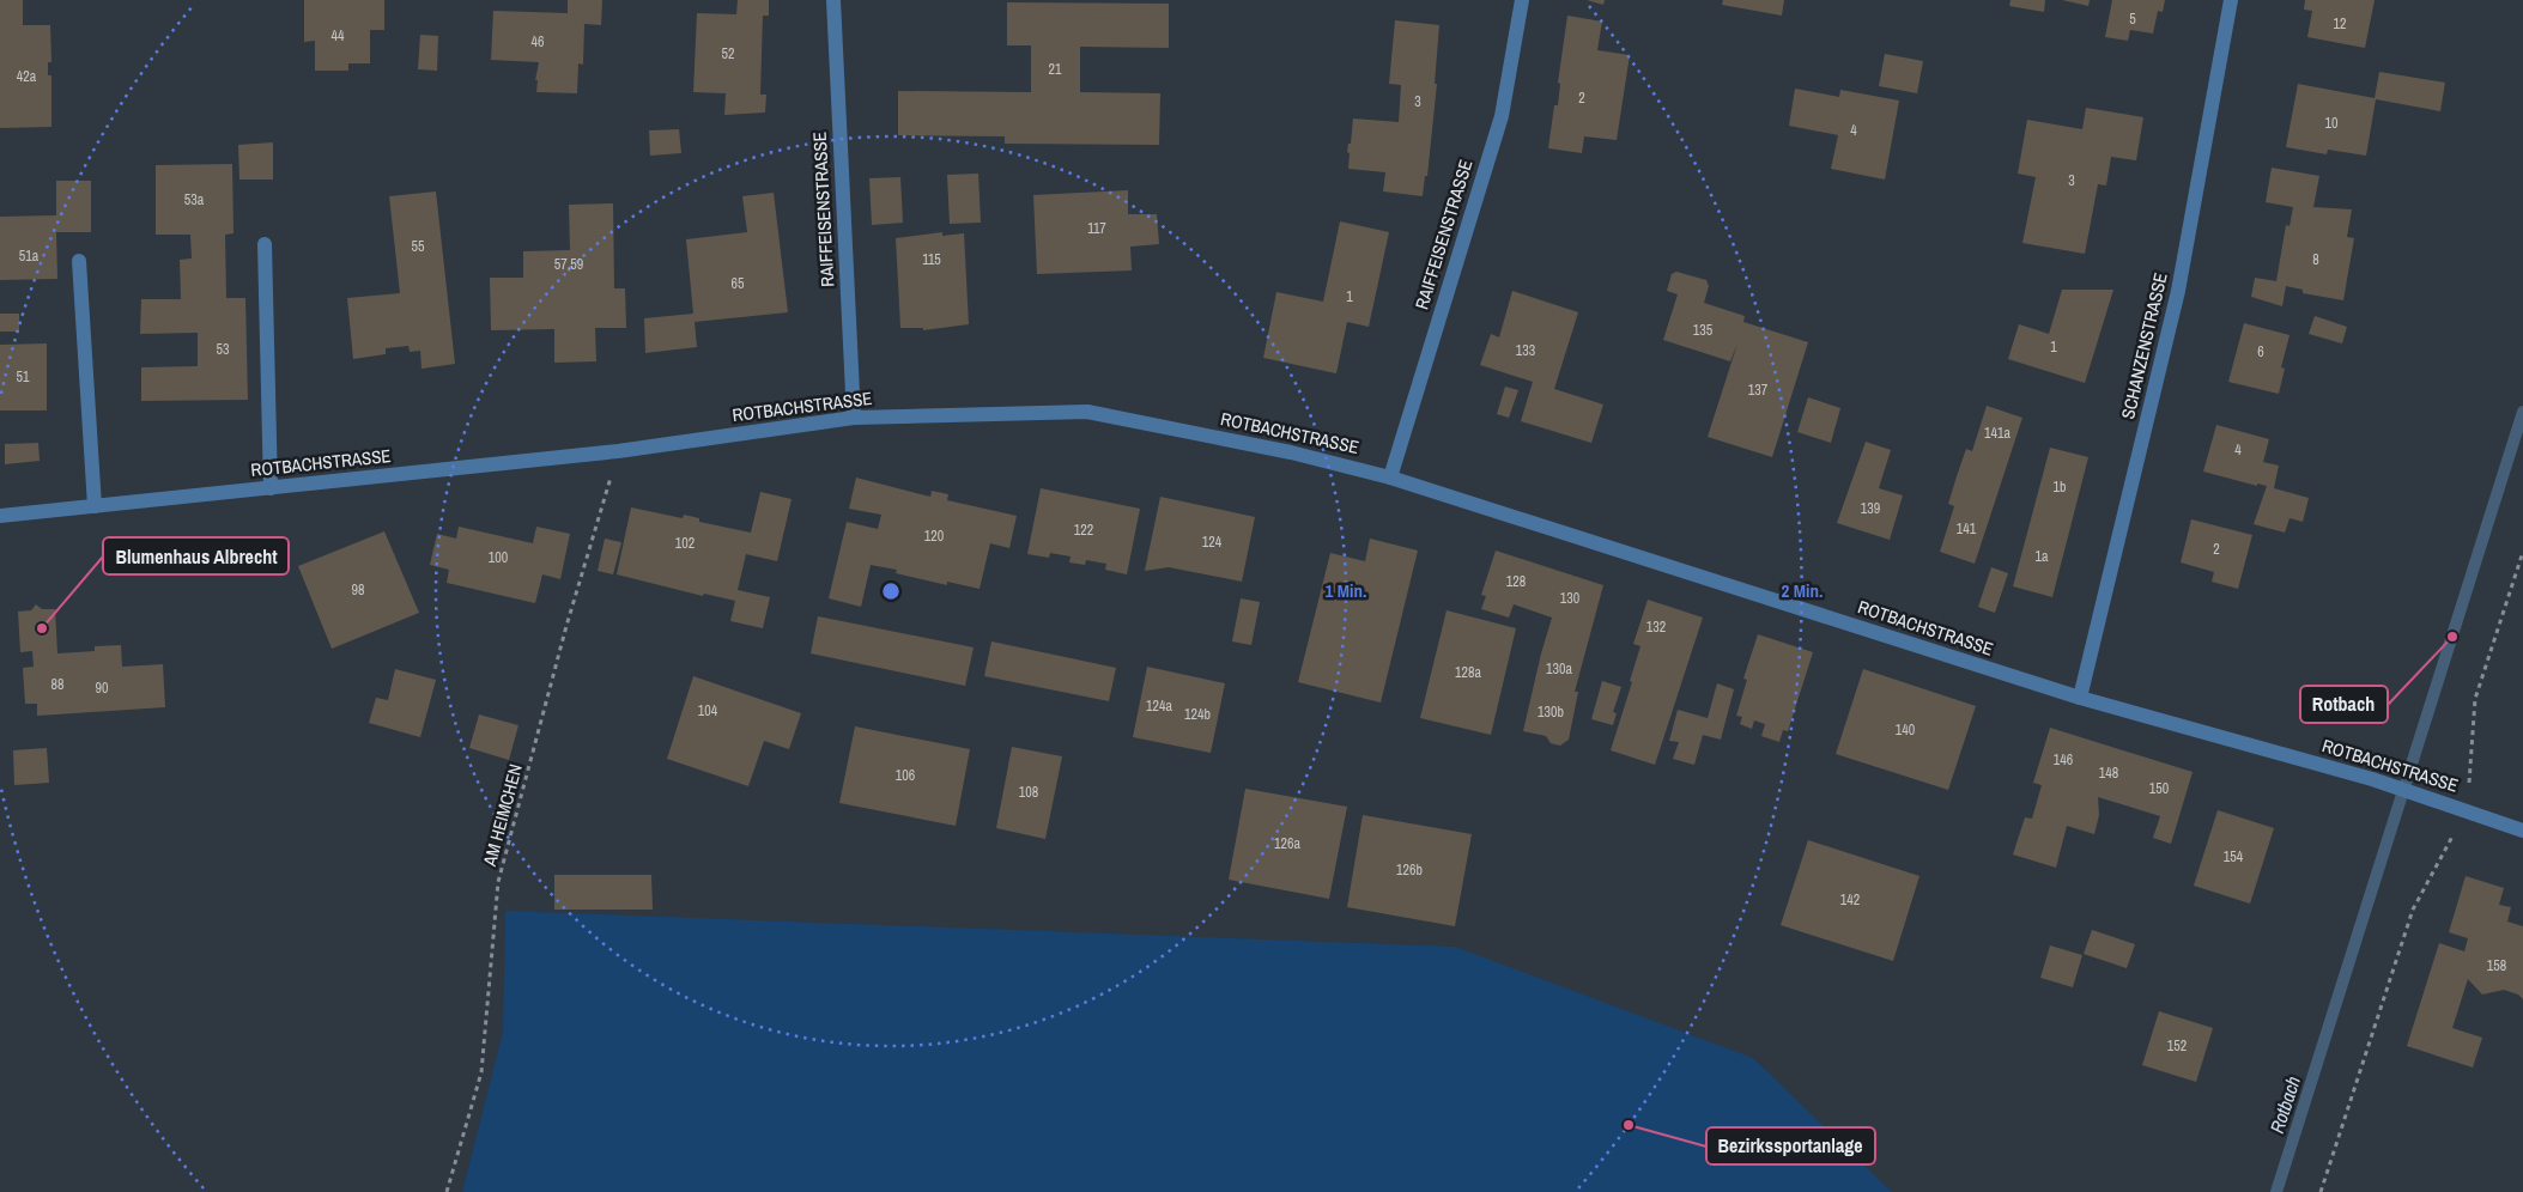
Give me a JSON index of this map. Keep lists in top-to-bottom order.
{
  "streets": {
    "street": ["RAIFFEISENSTRASSE", "SCHANZENSTRASSE", "ROTBACHSTRASSE"],
    "path": ["AM HEIMCHEN"]
  },
  "crossings": [
    ["RAIFFEISENSTRASSE", "ROTBACHSTRASSE"],
    ["SCHANZENSTRASSE", "ROTBACHSTRASSE"],
    ["ROTBACHSTRASSE", "AM HEIMCHEN"]
  ],
  "water": ["Rotbach"],
  "places": ["Blumenhaus Albrecht", "Rotbach", "Bezirkssportanlage"],
  "house_numbers": [
    "5",
    "12",
    "44",
    "46",
    "52",
    "21",
    "42a",
    "2",
    "3",
    "10",
    "4",
    "3",
    "53a",
    "117",
    "55",
    "51a",
    "115",
    "8",
    "57,59",
    "65",
    "1",
    "135",
    "1",
    "53",
    "133",
    "6",
    "51",
    "137",
    "141a",
    "4",
    "1b",
    "139",
    "141",
    "122",
    "120",
    "124",
    "102",
    "2",
    "1a",
    "100",
    "128",
    "98",
    "130",
    "132",
    "130a",
    "128a",
    "88",
    "90",
    "124a",
    "104",
    "130b",
    "124b",
    "140",
    "146",
    "148",
    "106",
    "150",
    "108",
    "126a",
    "154",
    "126b",
    "142",
    "158",
    "152"
  ],
  "rings": ["1 Min.", "2 Min."]
}
